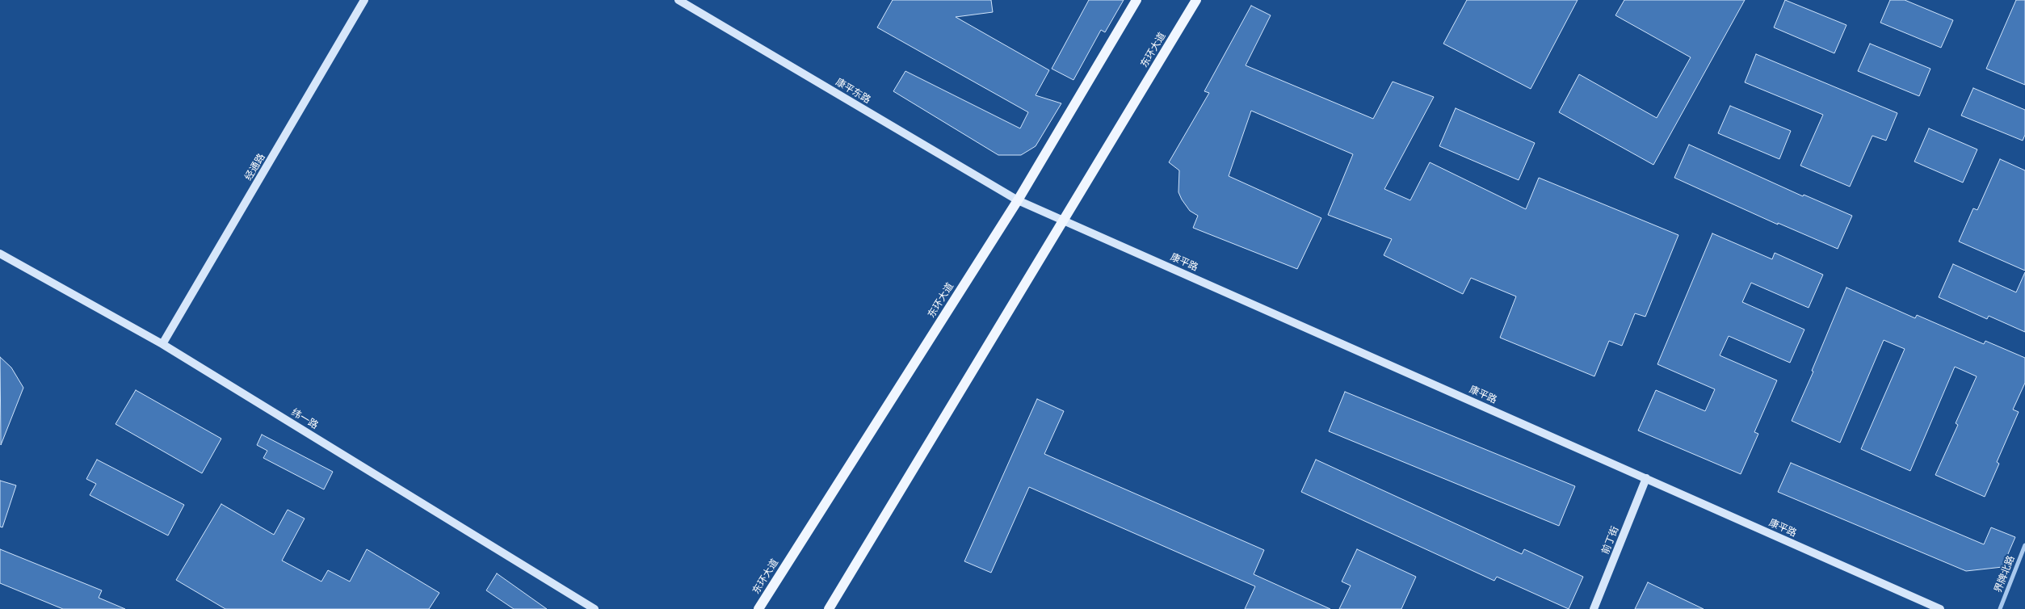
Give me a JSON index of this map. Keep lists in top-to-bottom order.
{
  "streets": {
    "main road": ["东环大道"],
    "street": [
      "康平东路",
      "经通路",
      "康平路",
      "纬一路",
      "前丁街",
      "界牌北路"
    ]
  },
  "crossings": [
    ["东环大道", "康平东路"],
    ["东环大道", "康平路"],
    ["康平东路", "康平路"],
    ["经通路", "纬一路"],
    ["康平路", "前丁街"]
  ]
}
